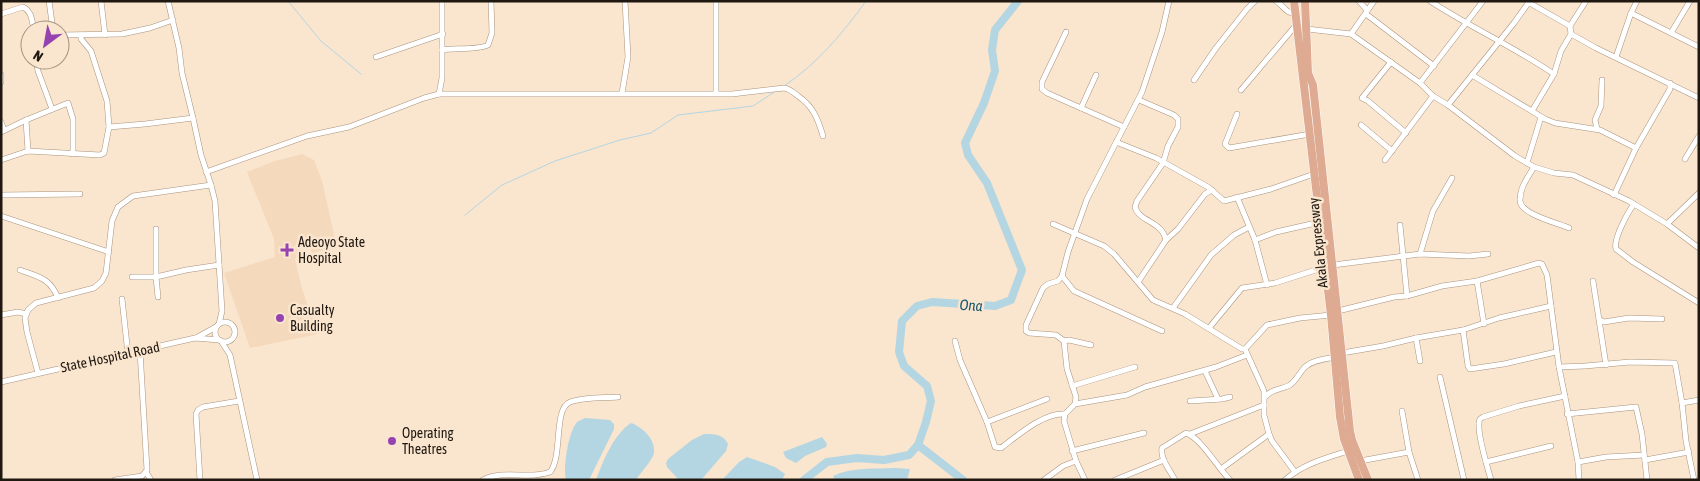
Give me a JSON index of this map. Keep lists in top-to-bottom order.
{
  "streets": {
    "main road": ["Akala Expressway"],
    "street": ["State Hospital Road"]
  },
  "water": ["Ona"],
  "places": {
    "health": ["Adeoyo State Hospital"],
    "other": ["Casualty Building", "Operating Theatres"]
  },
  "north": "bottom left"
}
